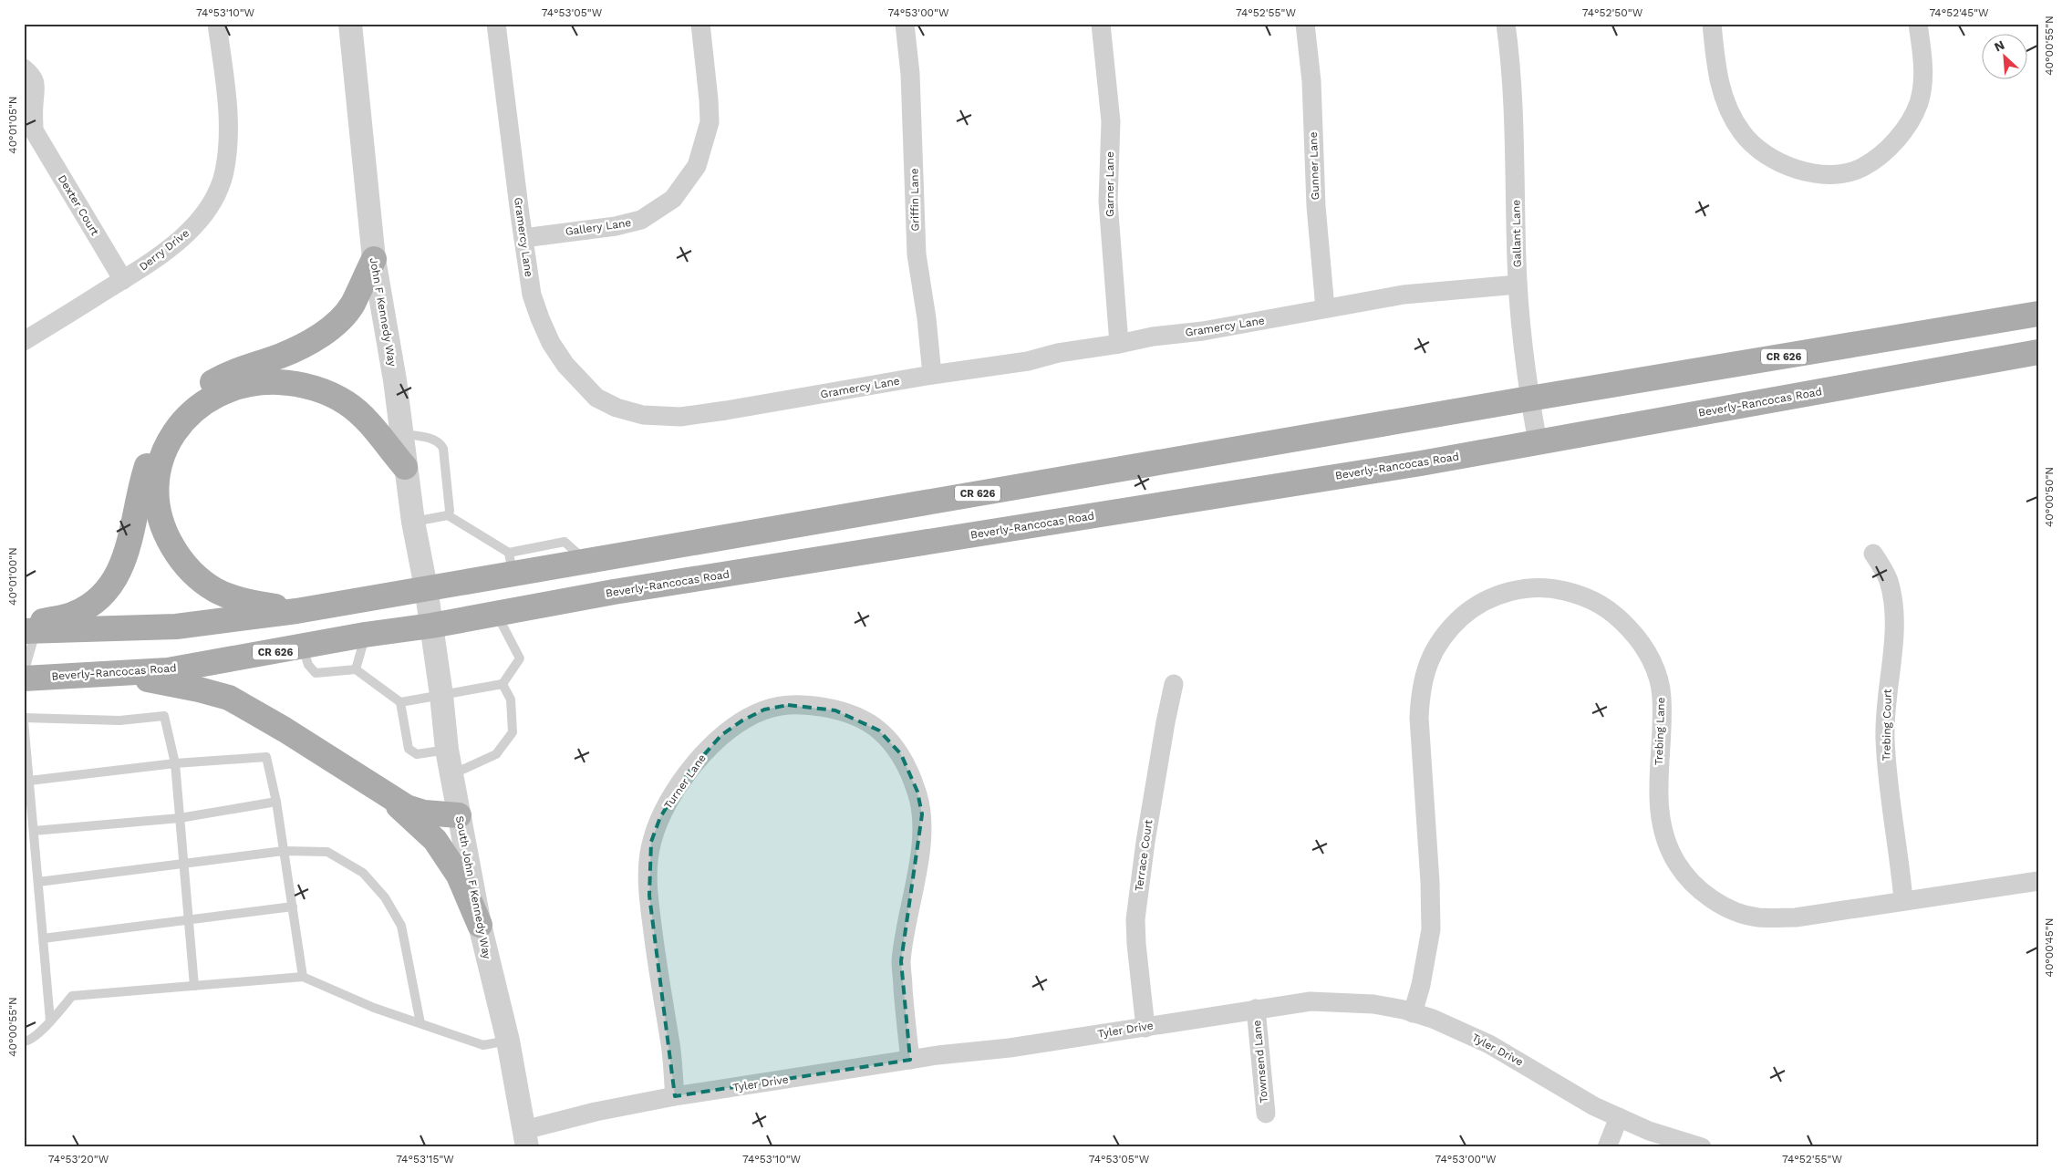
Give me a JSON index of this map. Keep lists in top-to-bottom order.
{
  "streets": {
    "main road": ["CR 626", "Beverly-Rancocas Road"],
    "street": [
      "Gunner Lane",
      "Garner Lane",
      "Griffin Lane",
      "Dexter Court",
      "Gallery Lane",
      "Gallant Lane",
      "Gramercy Lane",
      "Derry Drive",
      "John F Kennedy Way",
      "Trebing Court",
      "Trebing Lane",
      "Turner Lane",
      "Terrace Court",
      "South John F Kennedy Way",
      "Tyler Drive",
      "Townsend Lane"
    ]
  },
  "crossings": [
    ["Gunner Lane", "Gramercy Lane"],
    ["Garner Lane", "Gramercy Lane"],
    ["Griffin Lane", "Gramercy Lane"],
    ["Dexter Court", "Derry Drive"],
    ["Gallery Lane", "Gramercy Lane"],
    ["Gallant Lane", "Gramercy Lane"],
    ["Gallant Lane", "CR 626"],
    ["Gallant Lane", "Beverly-Rancocas Road"],
    ["John F Kennedy Way", "CR 626"],
    ["John F Kennedy Way", "Beverly-Rancocas Road"],
    ["John F Kennedy Way", "South John F Kennedy Way"],
    ["Beverly-Rancocas Road", "South John F Kennedy Way"],
    ["Trebing Court", "Trebing Lane"],
    ["Trebing Lane", "Tyler Drive"],
    ["Turner Lane", "Tyler Drive"],
    ["Terrace Court", "Tyler Drive"],
    ["South John F Kennedy Way", "Tyler Drive"],
    ["Tyler Drive", "Townsend Lane"]
  ],
  "north": "top left",
  "coordinates": [
    "74°53'10\"W",
    "74°53'05\"W",
    "74°53'00\"W",
    "74°52'55\"W",
    "74°52'50\"W",
    "74°52'45\"W",
    "40°00'55\"N",
    "40°01'05\"N",
    "40°00'50\"N",
    "40°01'00\"N",
    "40°00'45\"N",
    "74°53'20\"W",
    "74°53'15\"W"
  ]
}
